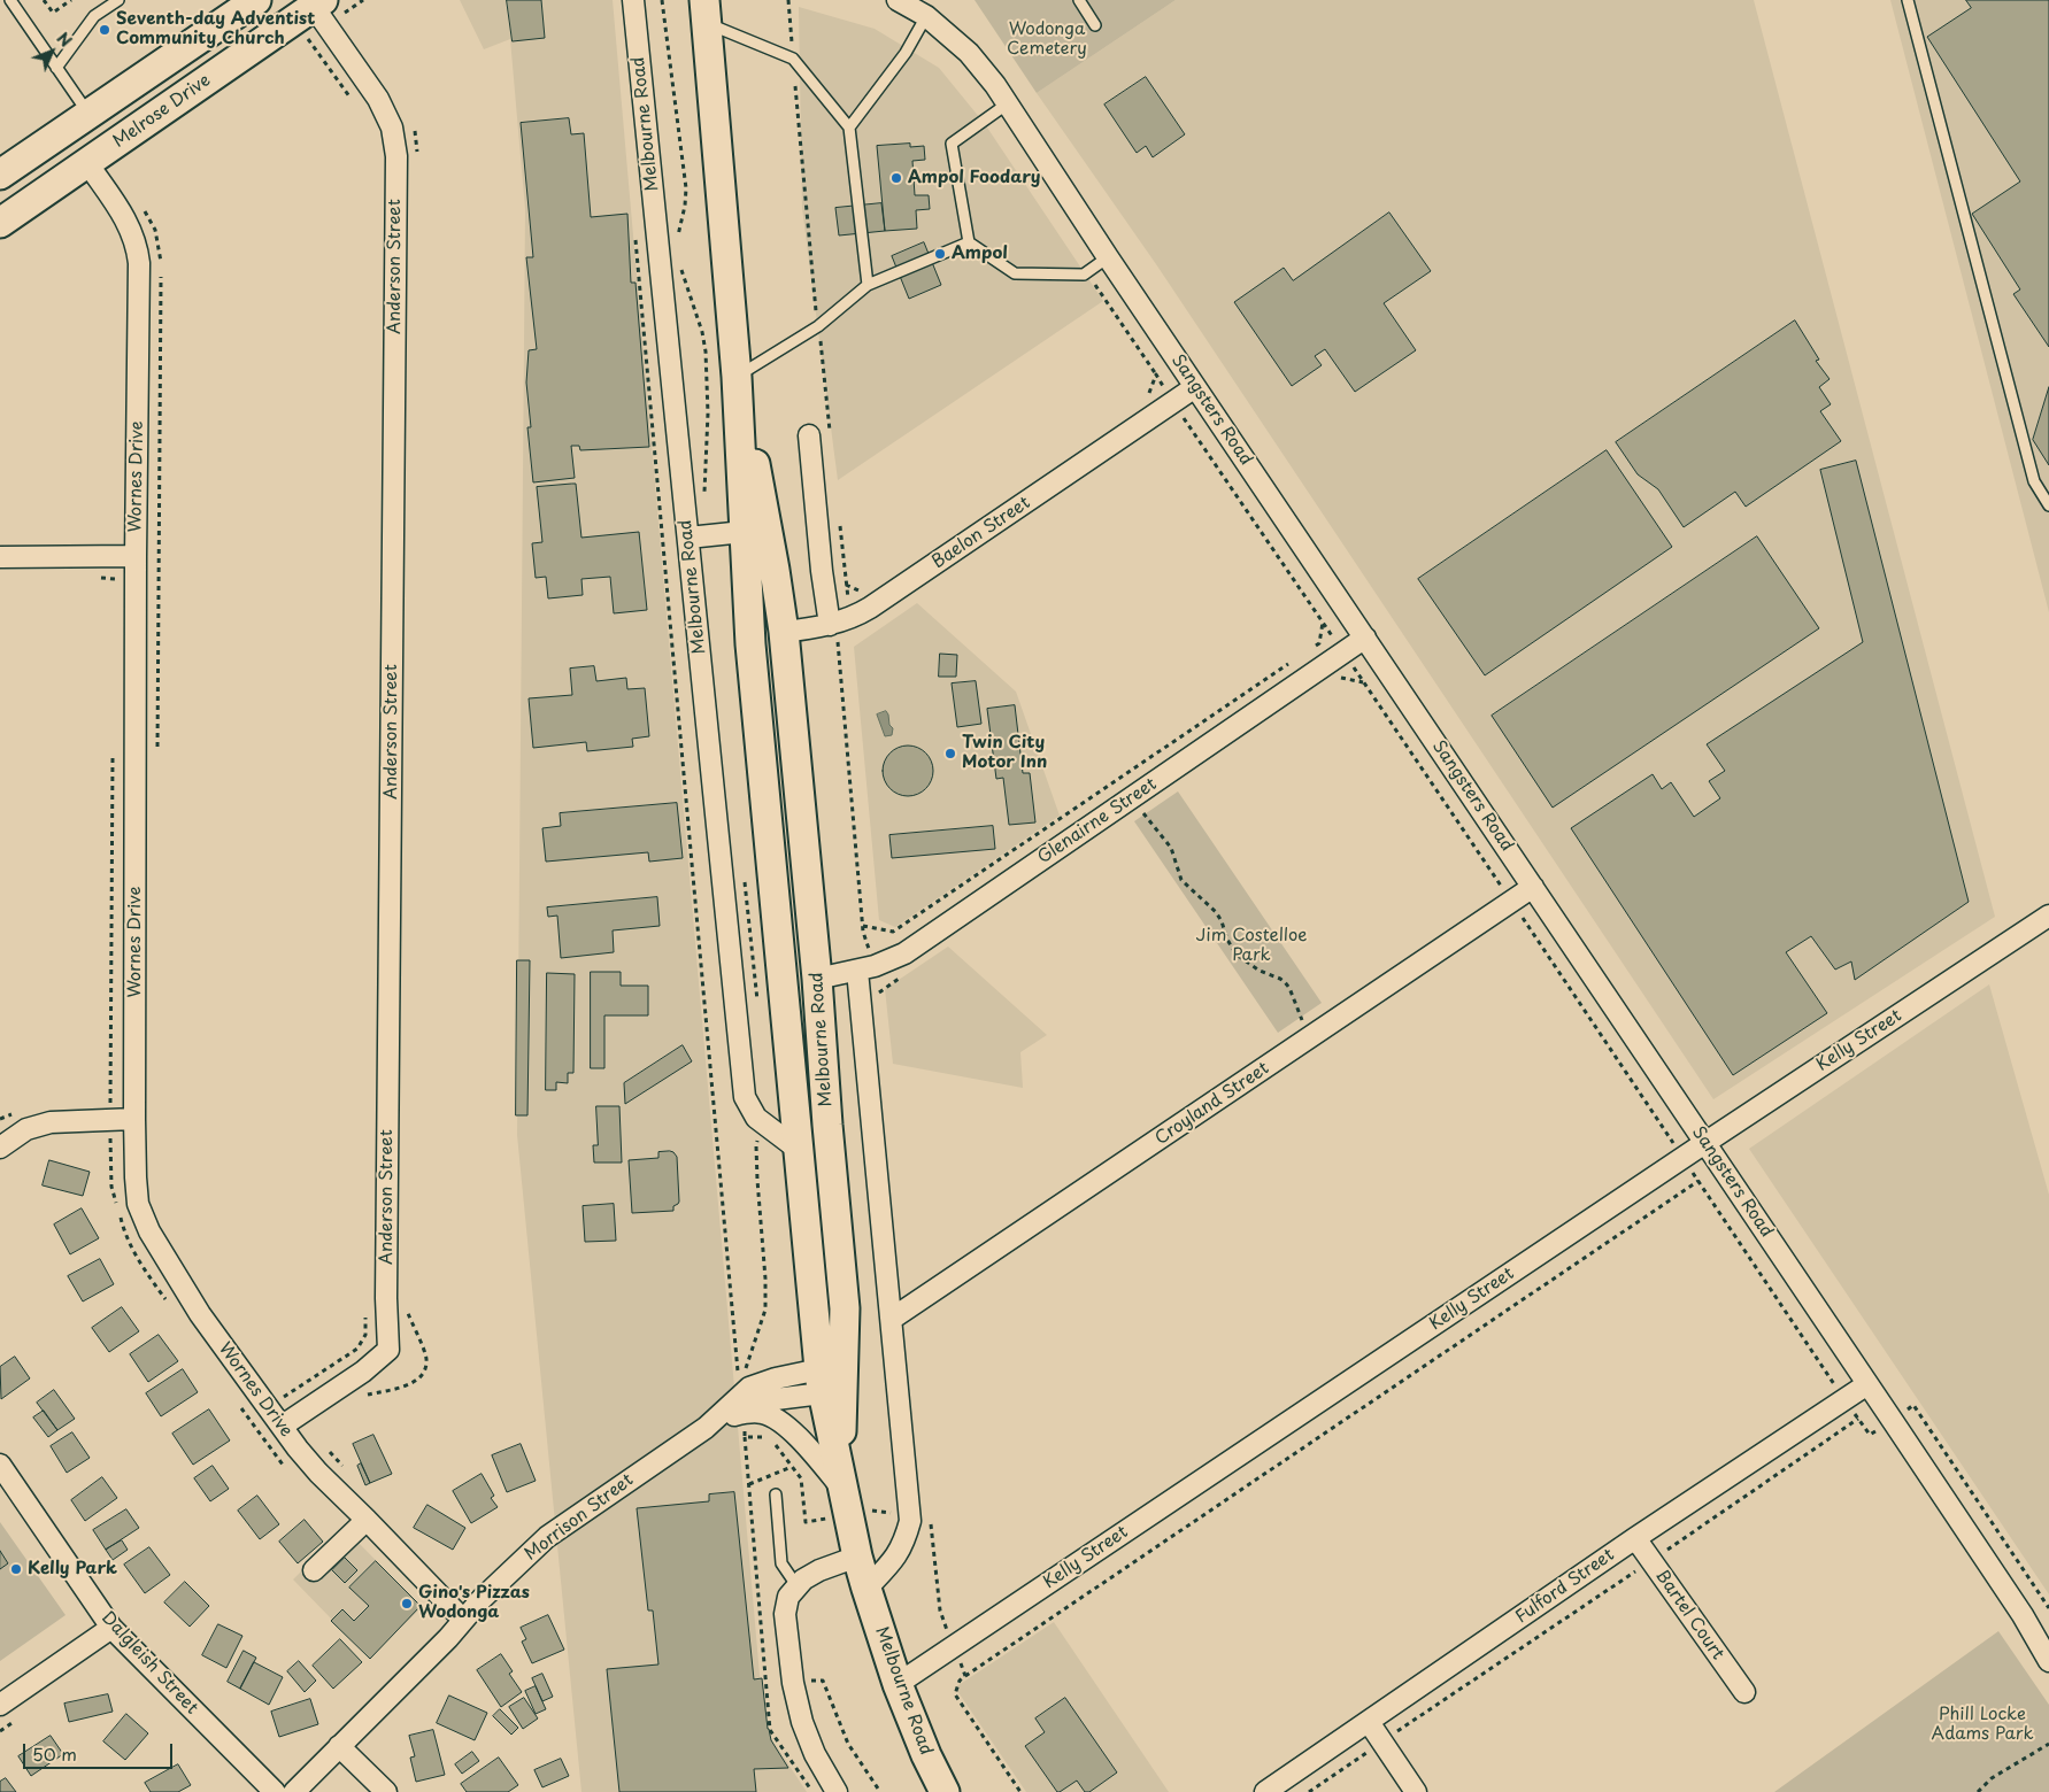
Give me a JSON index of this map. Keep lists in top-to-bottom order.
{
  "streets": {
    "main road": ["Melrose Drive", "Melbourne Road", "Baelon Street"],
    "street": [
      "Anderson Street",
      "Sangsters Road",
      "Wornes Drive",
      "Glenairne Street",
      "Kelly Street",
      "Croyland Street",
      "Morrison Street",
      "Fulford Street",
      "Bartel Court",
      "Dalgleish Street"
    ]
  },
  "crossings": [
    ["Melrose Drive", "Anderson Street"],
    ["Melrose Drive", "Wornes Drive"],
    ["Melbourne Road", "Baelon Street"],
    ["Melbourne Road", "Glenairne Street"],
    ["Melbourne Road", "Kelly Street"],
    ["Melbourne Road", "Morrison Street"],
    ["Anderson Street", "Wornes Drive"],
    ["Sangsters Road", "Baelon Street"],
    ["Sangsters Road", "Glenairne Street"],
    ["Sangsters Road", "Kelly Street"],
    ["Sangsters Road", "Croyland Street"],
    ["Sangsters Road", "Fulford Street"],
    ["Wornes Drive", "Morrison Street"],
    ["Fulford Street", "Bartel Court"]
  ],
  "parks": ["Wodonga Cemetery", "Jim Costelloe Park", "Phill Locke Adams Park"],
  "places": [
    "Seventh-day Adventist Community Church",
    "Ampol Foodary",
    "Ampol",
    "Twin City Motor Inn",
    "Kelly Park",
    "Gino's Pizzas Wodonga"
  ],
  "scale_bar": "50 m",
  "north": "top right"
}
